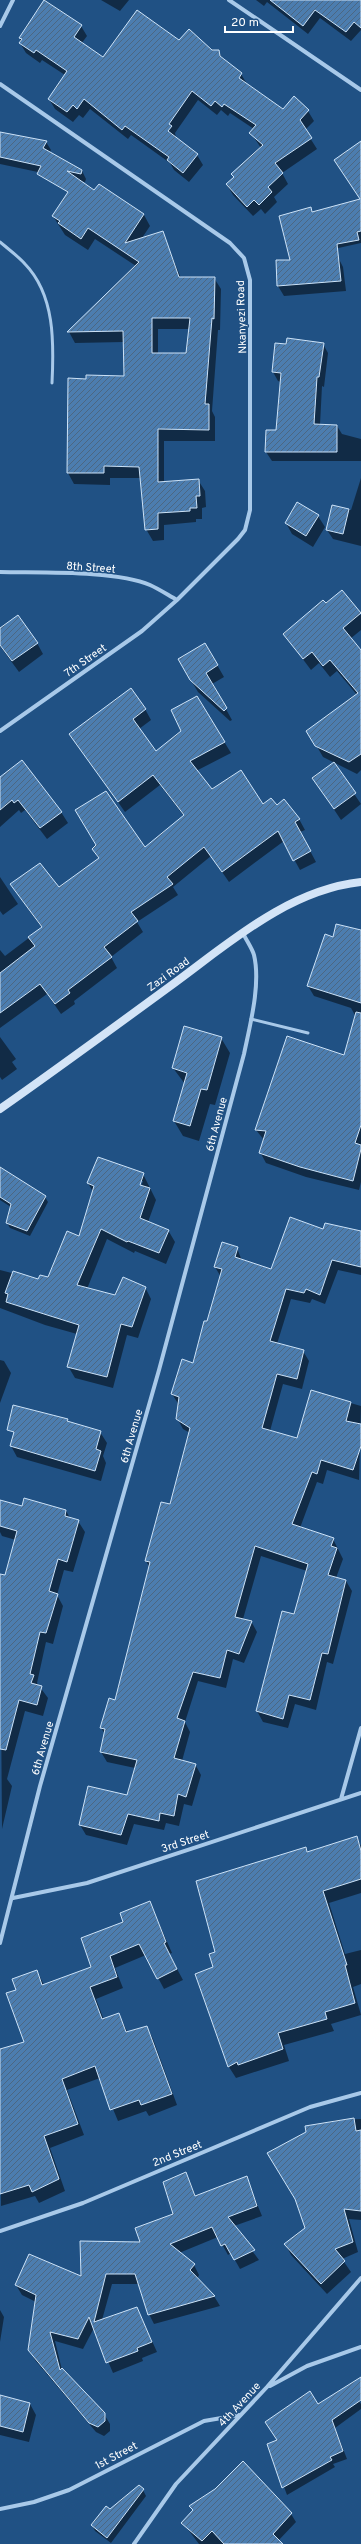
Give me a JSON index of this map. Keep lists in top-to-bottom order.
{
  "streets": {
    "street": [
      "Nkanyezi Road",
      "8th Street",
      "7th Street",
      "Zazi Road",
      "6th Avenue",
      "3rd Street",
      "2nd Street",
      "4th Avenue",
      "1st Street"
    ]
  },
  "crossings": [
    ["Nkanyezi Road", "8th Street"],
    ["Nkanyezi Road", "7th Street"],
    ["8th Street", "7th Street"],
    ["Zazi Road", "6th Avenue"],
    ["6th Avenue", "3rd Street"],
    ["4th Avenue", "1st Street"]
  ],
  "scale_bar": "20 m"
}
